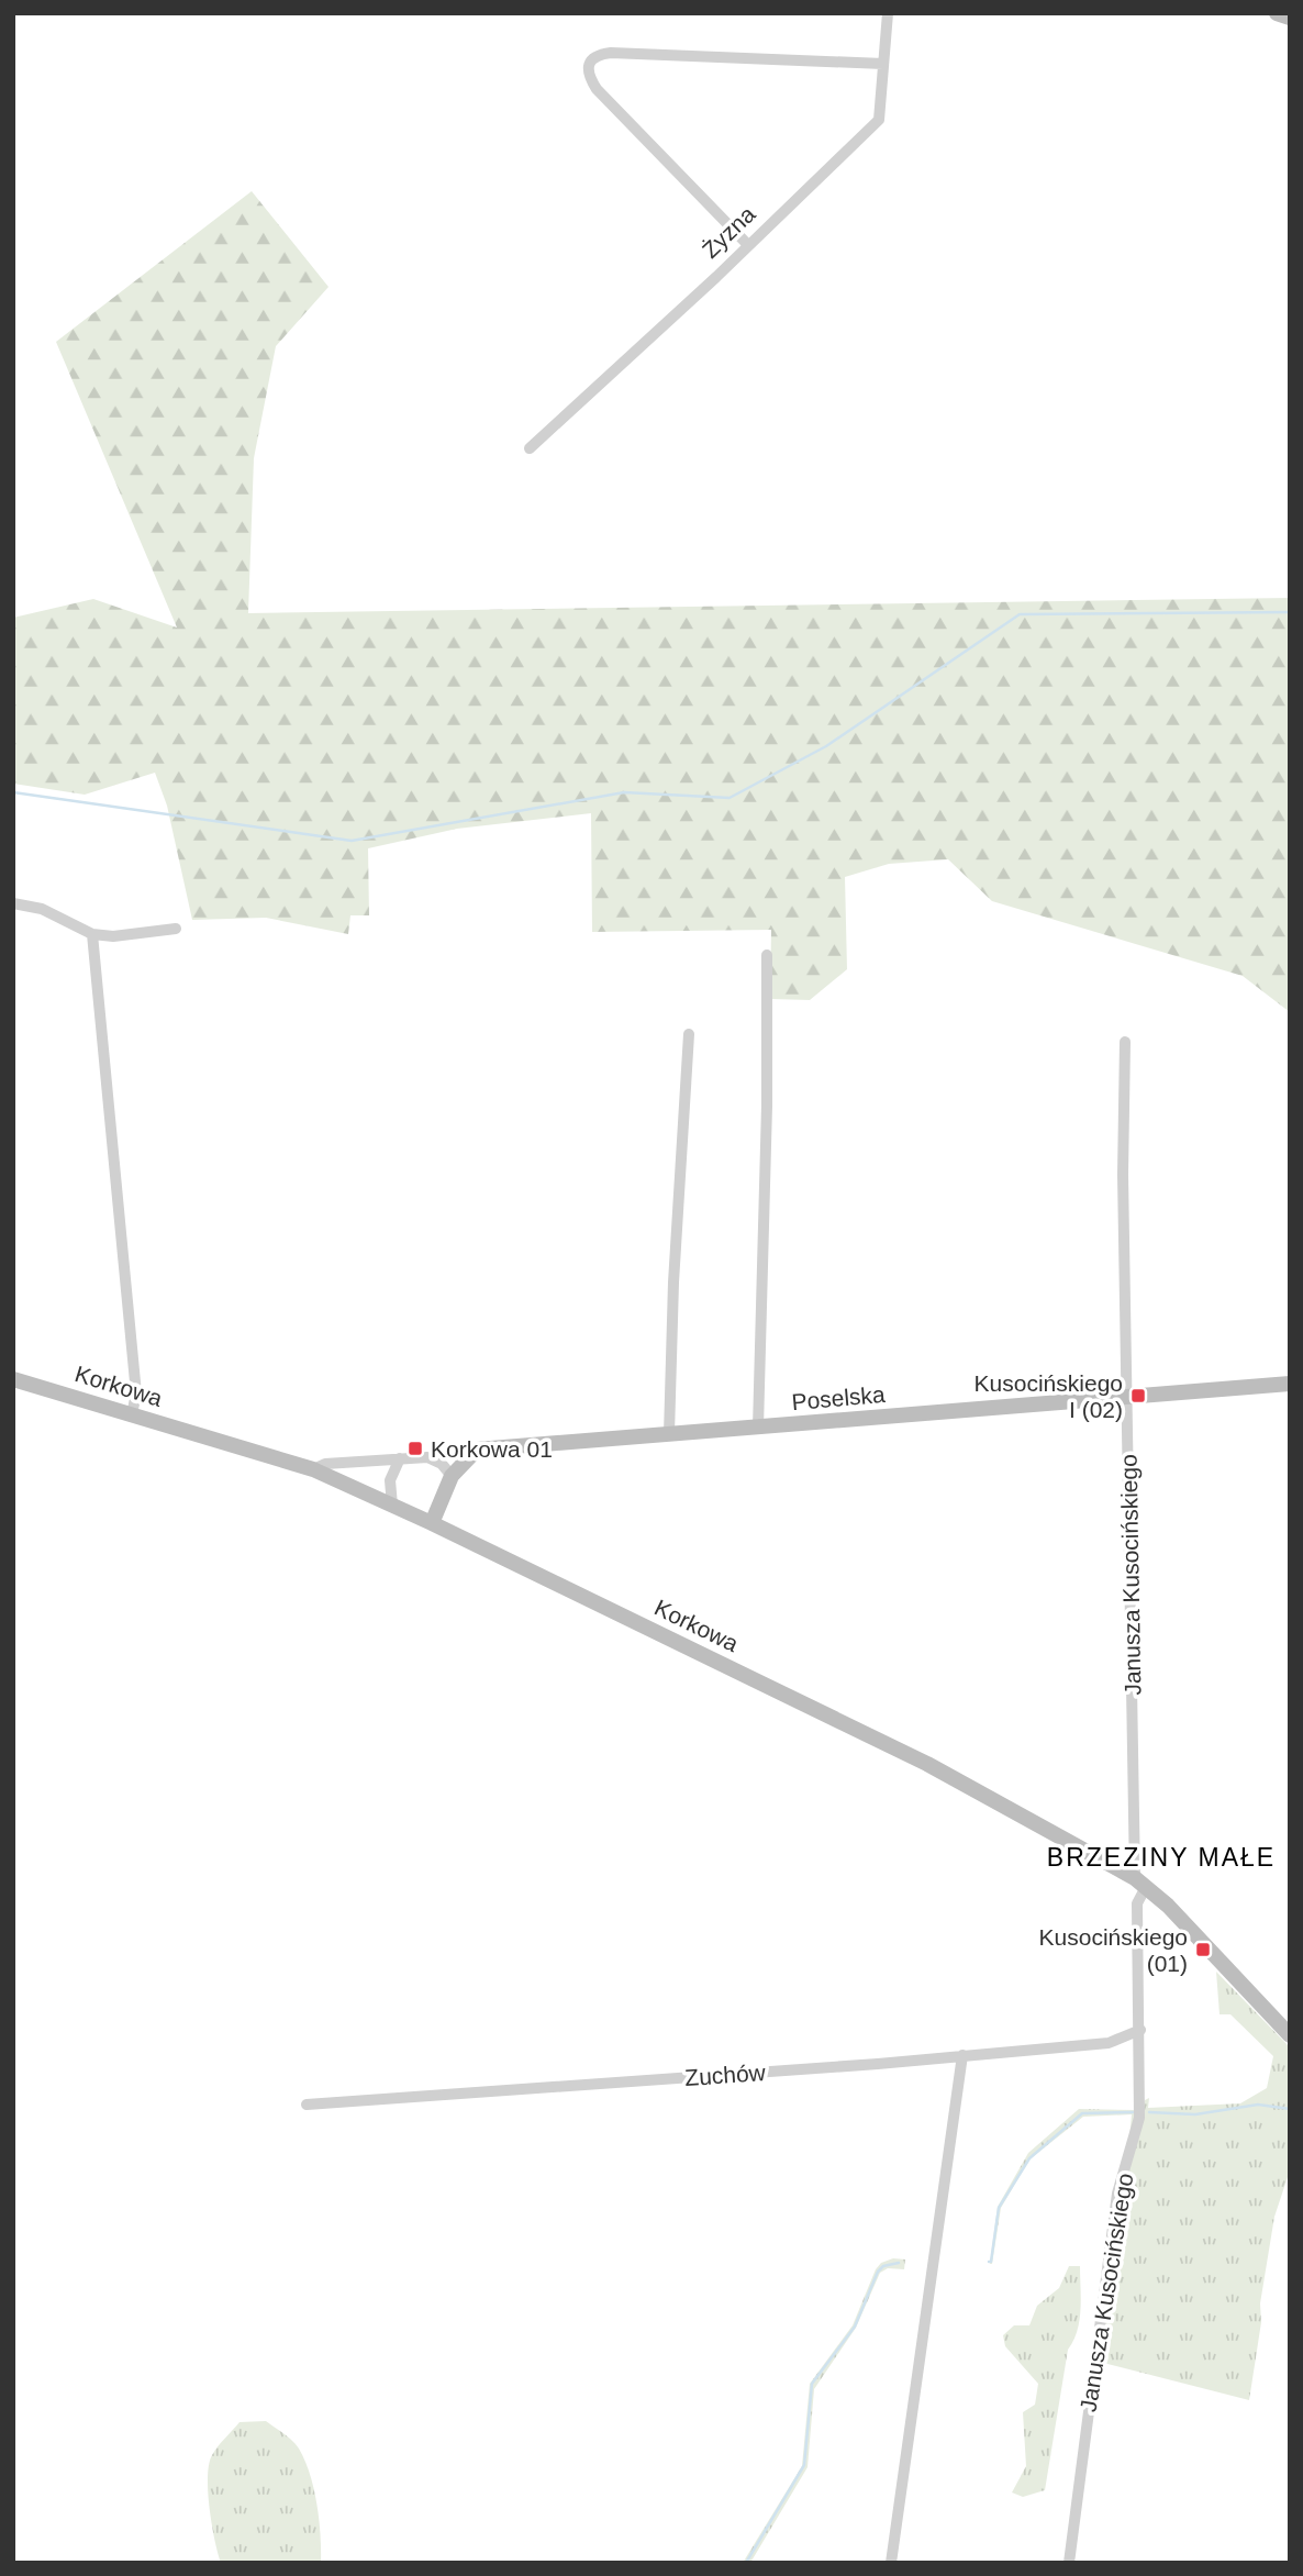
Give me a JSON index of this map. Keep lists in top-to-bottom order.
{
  "streets": {
    "street": [
      "Żyzna",
      "Korkowa",
      "Poselska",
      "Janusza Kusocińskiego",
      "Zuchów"
    ]
  },
  "crossings": [
    ["Korkowa", "Poselska"],
    ["Korkowa", "Janusza Kusocińskiego"],
    ["Poselska", "Janusza Kusocińskiego"],
    ["Janusza Kusocińskiego", "Zuchów"]
  ],
  "districts": ["BRZEZINY MAŁE"],
  "places": {
    "transit": ["Kusocińskiego I (02)", "Korkowa 01", "Kusocińskiego (01)"]
  }
}
